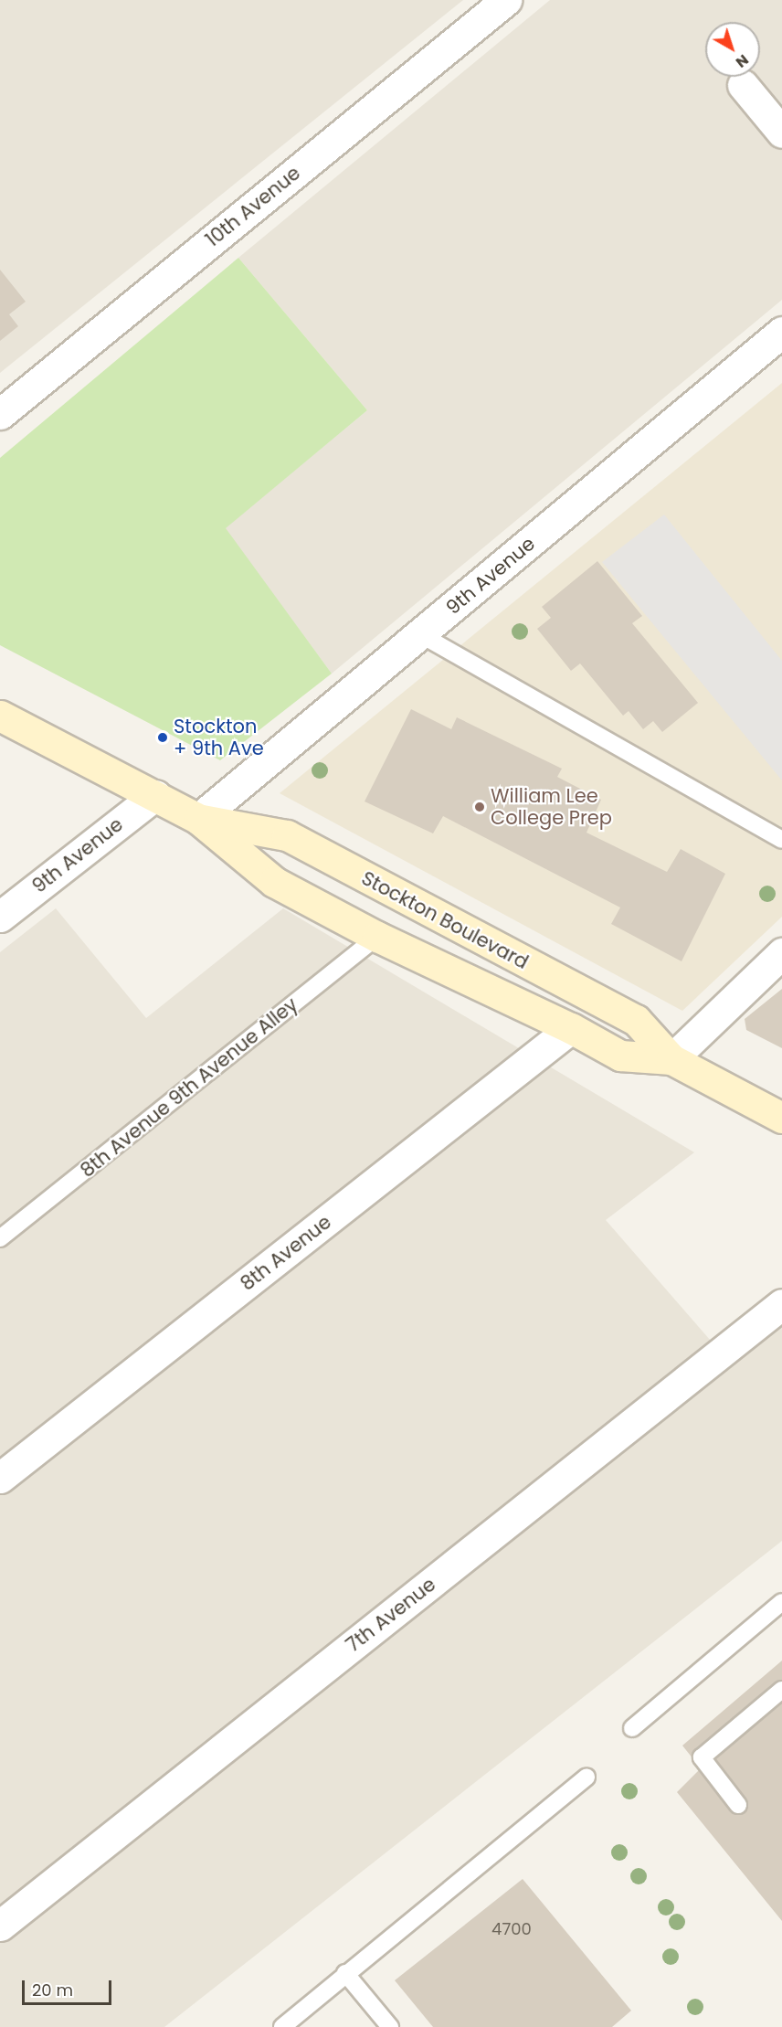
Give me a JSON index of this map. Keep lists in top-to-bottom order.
{
  "streets": {
    "main road": ["Stockton Boulevard"],
    "street": [
      "10th Avenue",
      "9th Avenue",
      "8th Avenue",
      "7th Avenue"
    ],
    "lane": ["8th Avenue 9th Avenue Alley"]
  },
  "crossings": [
    ["9th Avenue", "Stockton Boulevard"],
    ["Stockton Boulevard", "8th Avenue 9th Avenue Alley"],
    ["Stockton Boulevard", "8th Avenue"]
  ],
  "places": ["Stockton + 9th Ave", "William Lee College Prep"],
  "house_numbers": ["4700"],
  "scale_bar": "20 m",
  "north": "bottom right"
}
